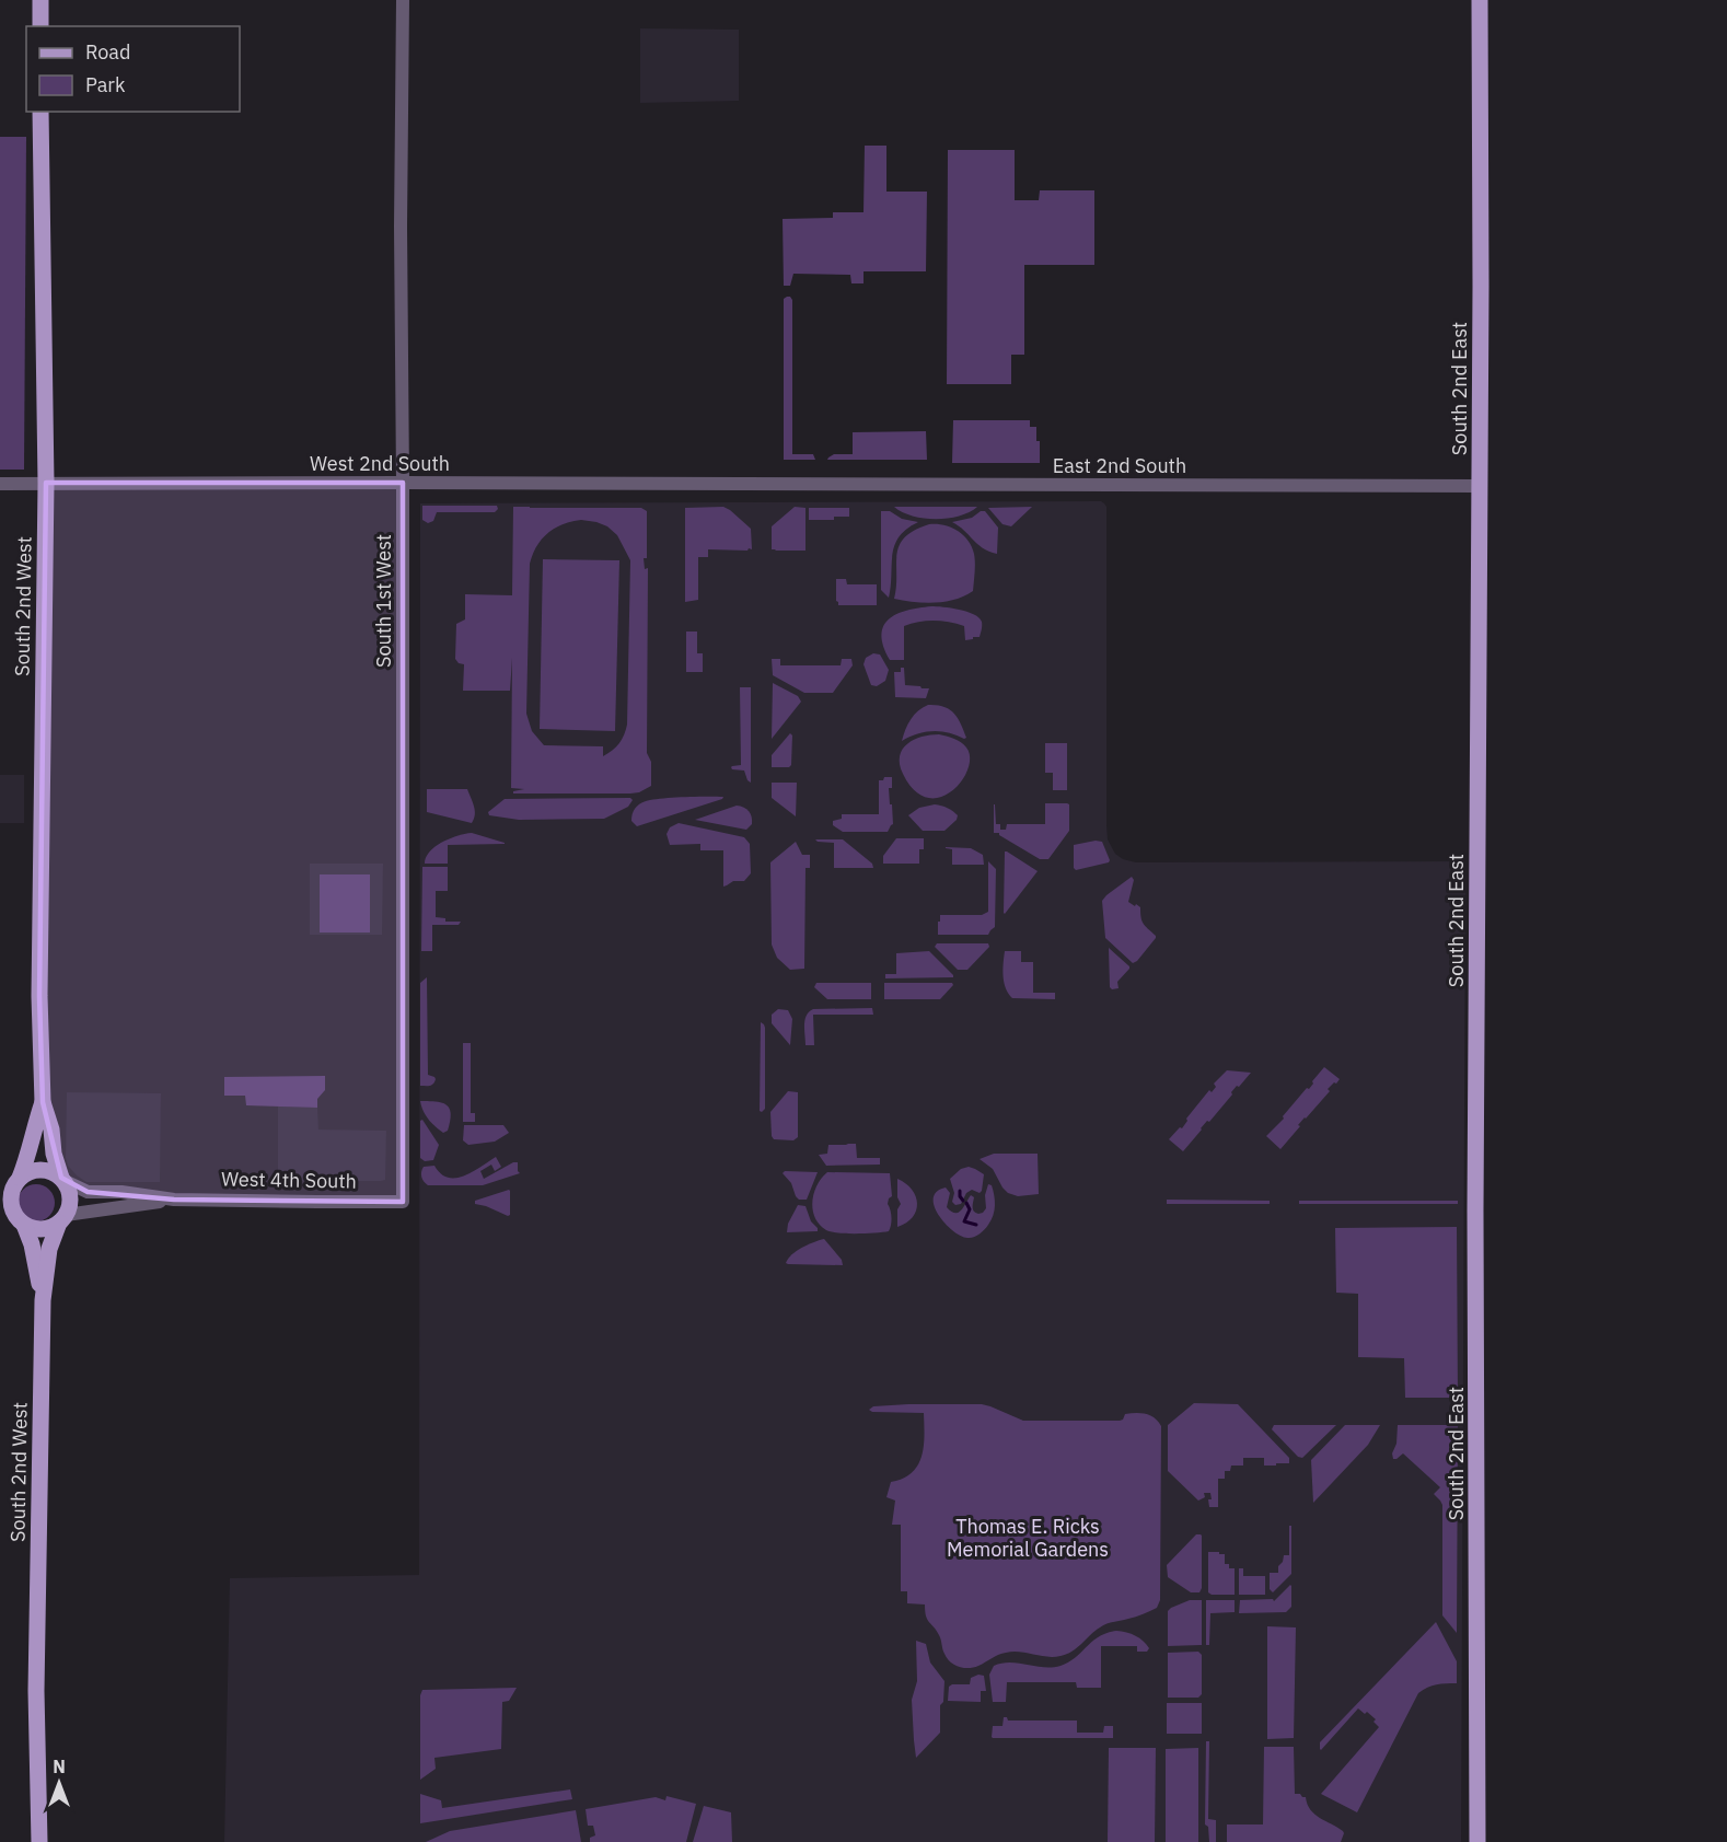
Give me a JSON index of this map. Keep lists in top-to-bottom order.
{
  "streets": {
    "main road": ["South 2nd East", "South 2nd West"],
    "street": [
      "West 2nd South",
      "East 2nd South",
      "South 1st West",
      "West 4th South"
    ]
  },
  "crossings": [
    ["South 2nd East", "East 2nd South"],
    ["West 2nd South", "East 2nd South"],
    ["West 2nd South", "South 1st West"],
    ["West 2nd South", "South 2nd West"],
    ["South 1st West", "West 4th South"],
    ["South 2nd West", "West 4th South"]
  ],
  "parks": ["Thomas E. Ricks Memorial Gardens"],
  "legend": ["Road", "Park"],
  "north": "top"
}
